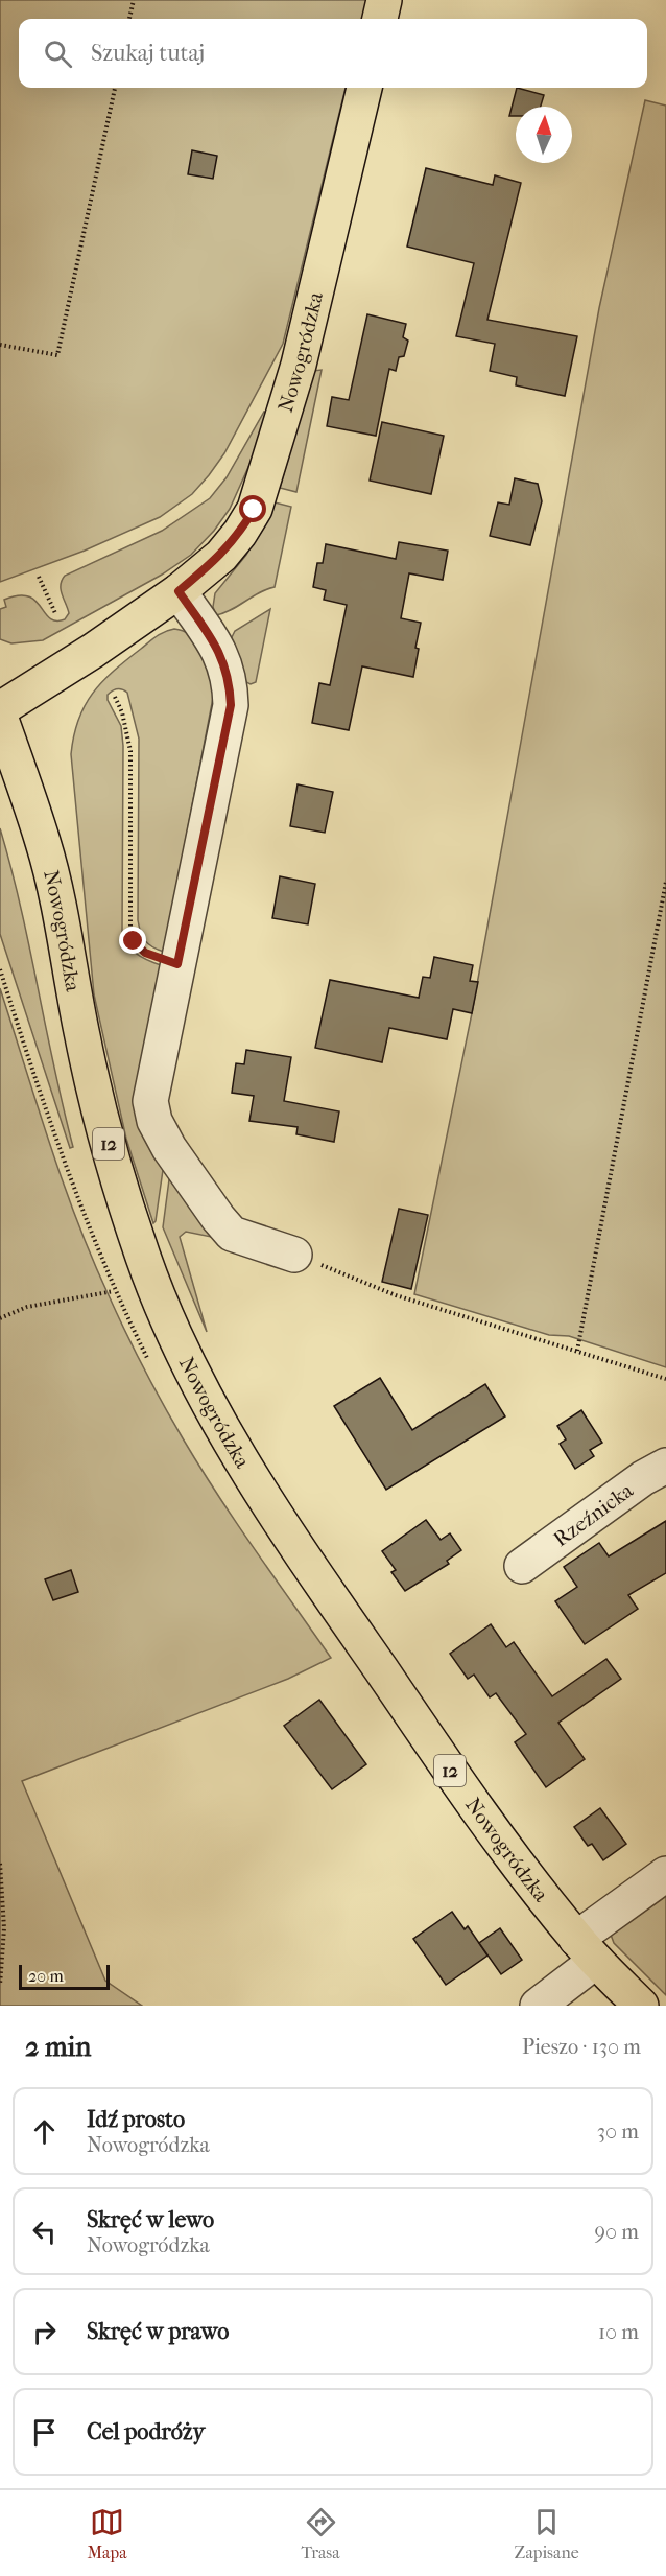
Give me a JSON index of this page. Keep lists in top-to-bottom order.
{
  "streets": {
    "main road": ["Nowogródzka", "12"],
    "street": ["Rzeźnicka"]
  },
  "scale_bar": "20 m",
  "north": "top",
  "page": {
    "search": "Szukaj tutaj",
    "scale": "20 m",
    "heading": ["2 min", "Pieszo · 130 m"],
    "list": [
      ["Idź prosto", "Nowogródzka", "30 m"],
      ["Skręć w lewo", "Nowogródzka", "90 m"],
      ["Skręć w prawo", "10 m"],
      "Cel podróży"
    ],
    "nav": ["Mapa", "Trasa", "Zapisane"]
  }
}
